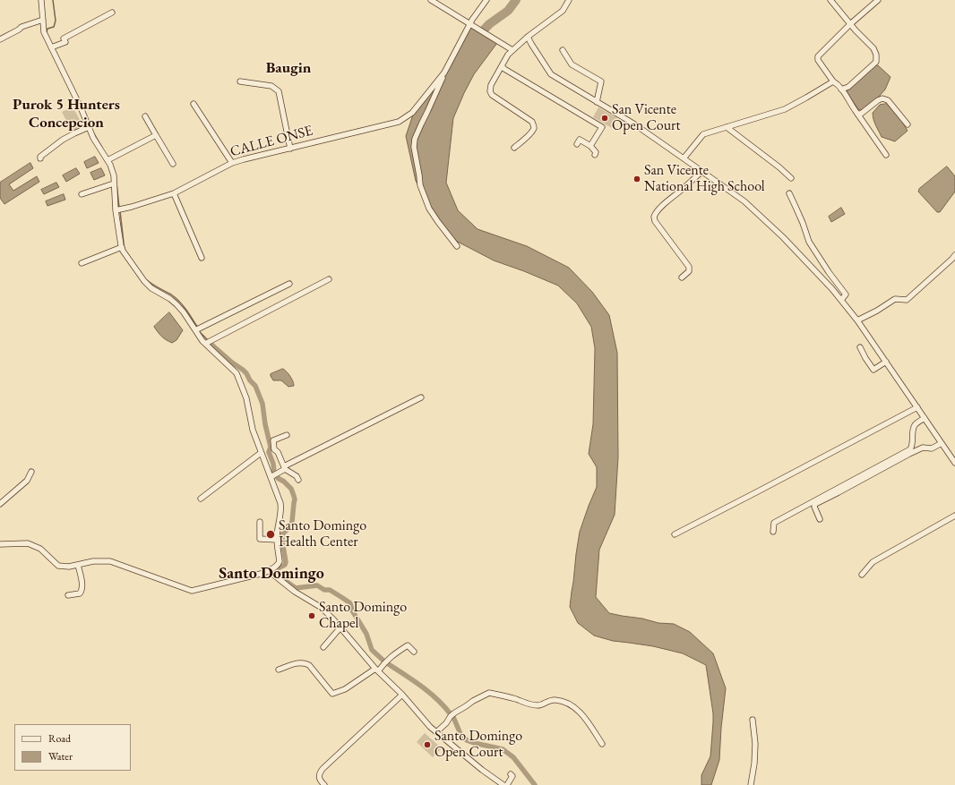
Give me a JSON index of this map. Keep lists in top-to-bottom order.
{
  "streets": {
    "street": ["CALLE ONSE"]
  },
  "districts": ["Baugin", "Purok 5 Hunters Concepcion", "Santo Domingo"],
  "places": [
    "San Vicente Open Court",
    "San Vicente National High School",
    "Santo Domingo Health Center",
    "Santo Domingo Chapel",
    "Santo Domingo Open Court"
  ],
  "legend": ["Road", "Water"]
}
